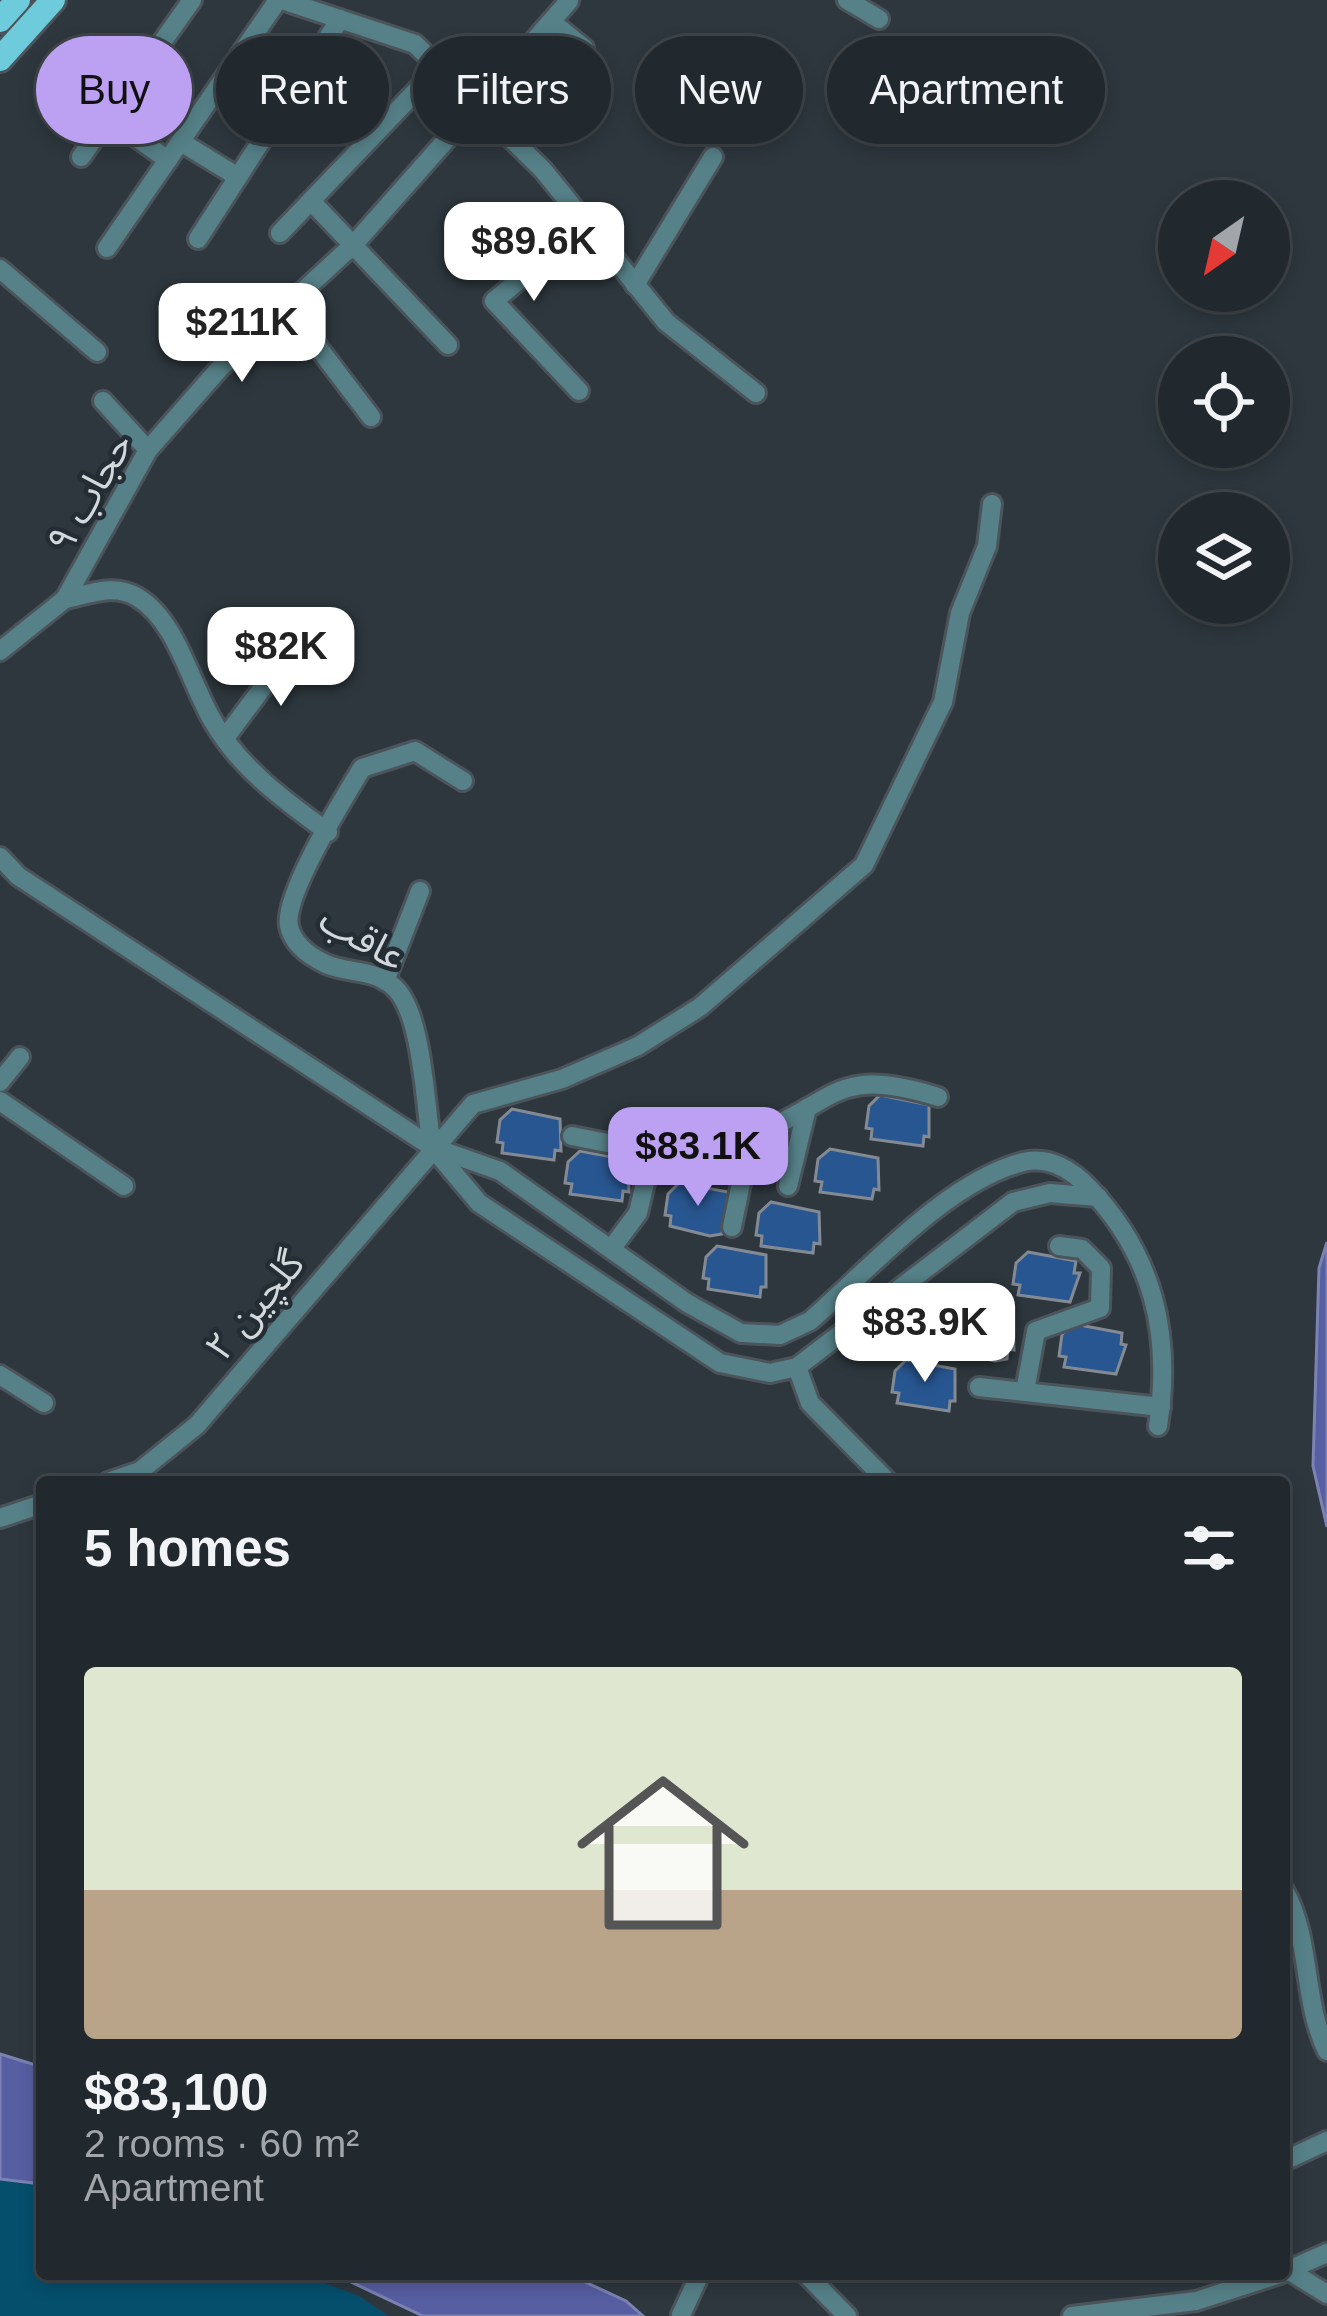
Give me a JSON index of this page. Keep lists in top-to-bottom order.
{
  "streets": {
    "street": ["حجاب ۹", "عاقب", "گلچین ۲"]
  },
  "crossings": [
    ["عاقب", "گلچین ۲"]
  ],
  "north": "bottom left",
  "page": {
    "chip": [
      "Buy",
      "Rent",
      "Filters",
      "New",
      "Apartment"
    ],
    "price": [
      "$89.6K",
      "$211K",
      "$82K",
      "$83.1K",
      "$83.9K"
    ],
    "heading": "5 homes",
    "list": [
      {
        "name": "$83,100",
        "note": "2 rooms · 60 m² · Apartment"
      }
    ]
  }
}
